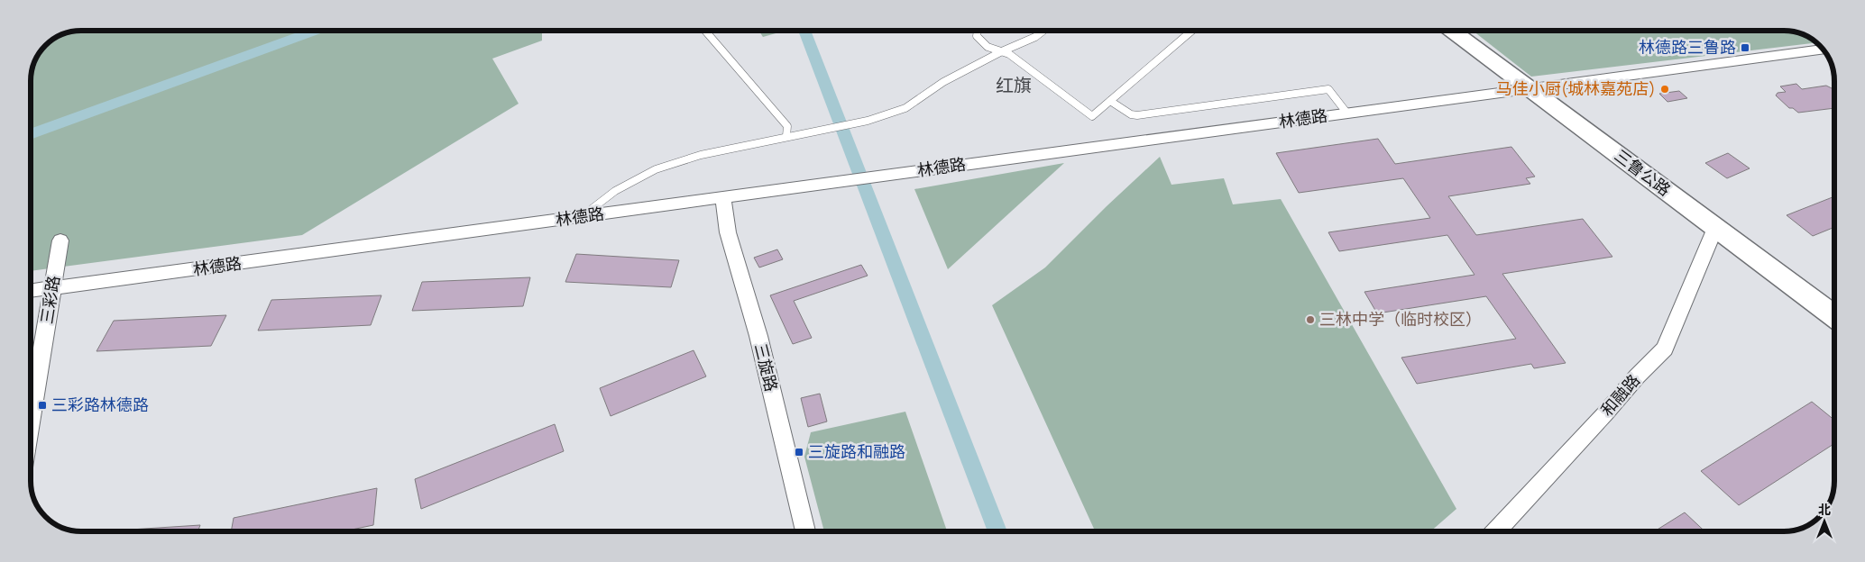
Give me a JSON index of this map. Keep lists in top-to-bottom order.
{
  "streets": {
    "main road": ["三鲁公路"],
    "street": [
      "林德路",
      "三彩路",
      "三旋路",
      "和融路"
    ]
  },
  "crossings": [
    ["林德路", "三鲁公路"],
    ["林德路", "三彩路"],
    ["林德路", "三旋路"],
    ["三鲁公路", "和融路"]
  ],
  "districts": ["红旗"],
  "places": {
    "transit": ["林德路三鲁路", "三彩路林德路", "三旋路和融路"],
    "other": ["马佳小厨(城林嘉苑店)", "三林中学（临时校区）"]
  },
  "north": "top"
}
